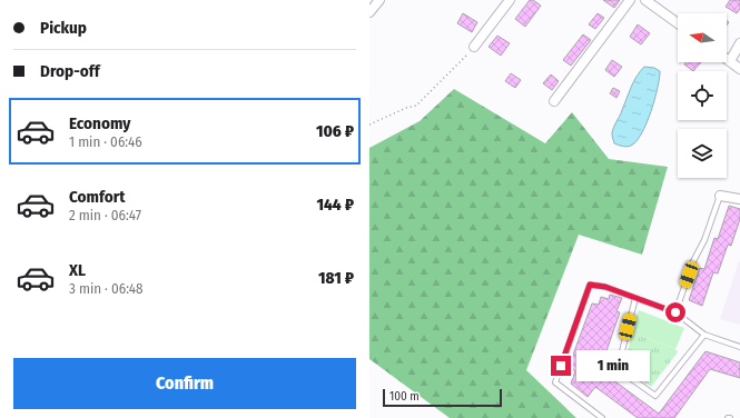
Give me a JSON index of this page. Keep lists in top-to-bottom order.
{
  "scale_bar": "100 m",
  "north": "left",
  "page": {
    "banner": ["Pickup", "Drop-off"],
    "list": [
      {
        "name": "Economy",
        "note": "1 min · 06:46",
        "value": "106 ₽"
      },
      {
        "name": "Comfort",
        "note": "2 min · 06:47",
        "value": "144 ₽"
      },
      {
        "name": "XL",
        "note": "3 min · 06:48",
        "value": "181 ₽"
      }
    ],
    "buttons": "Confirm",
    "bubble": "1 min",
    "scale": "100 m"
  }
}
